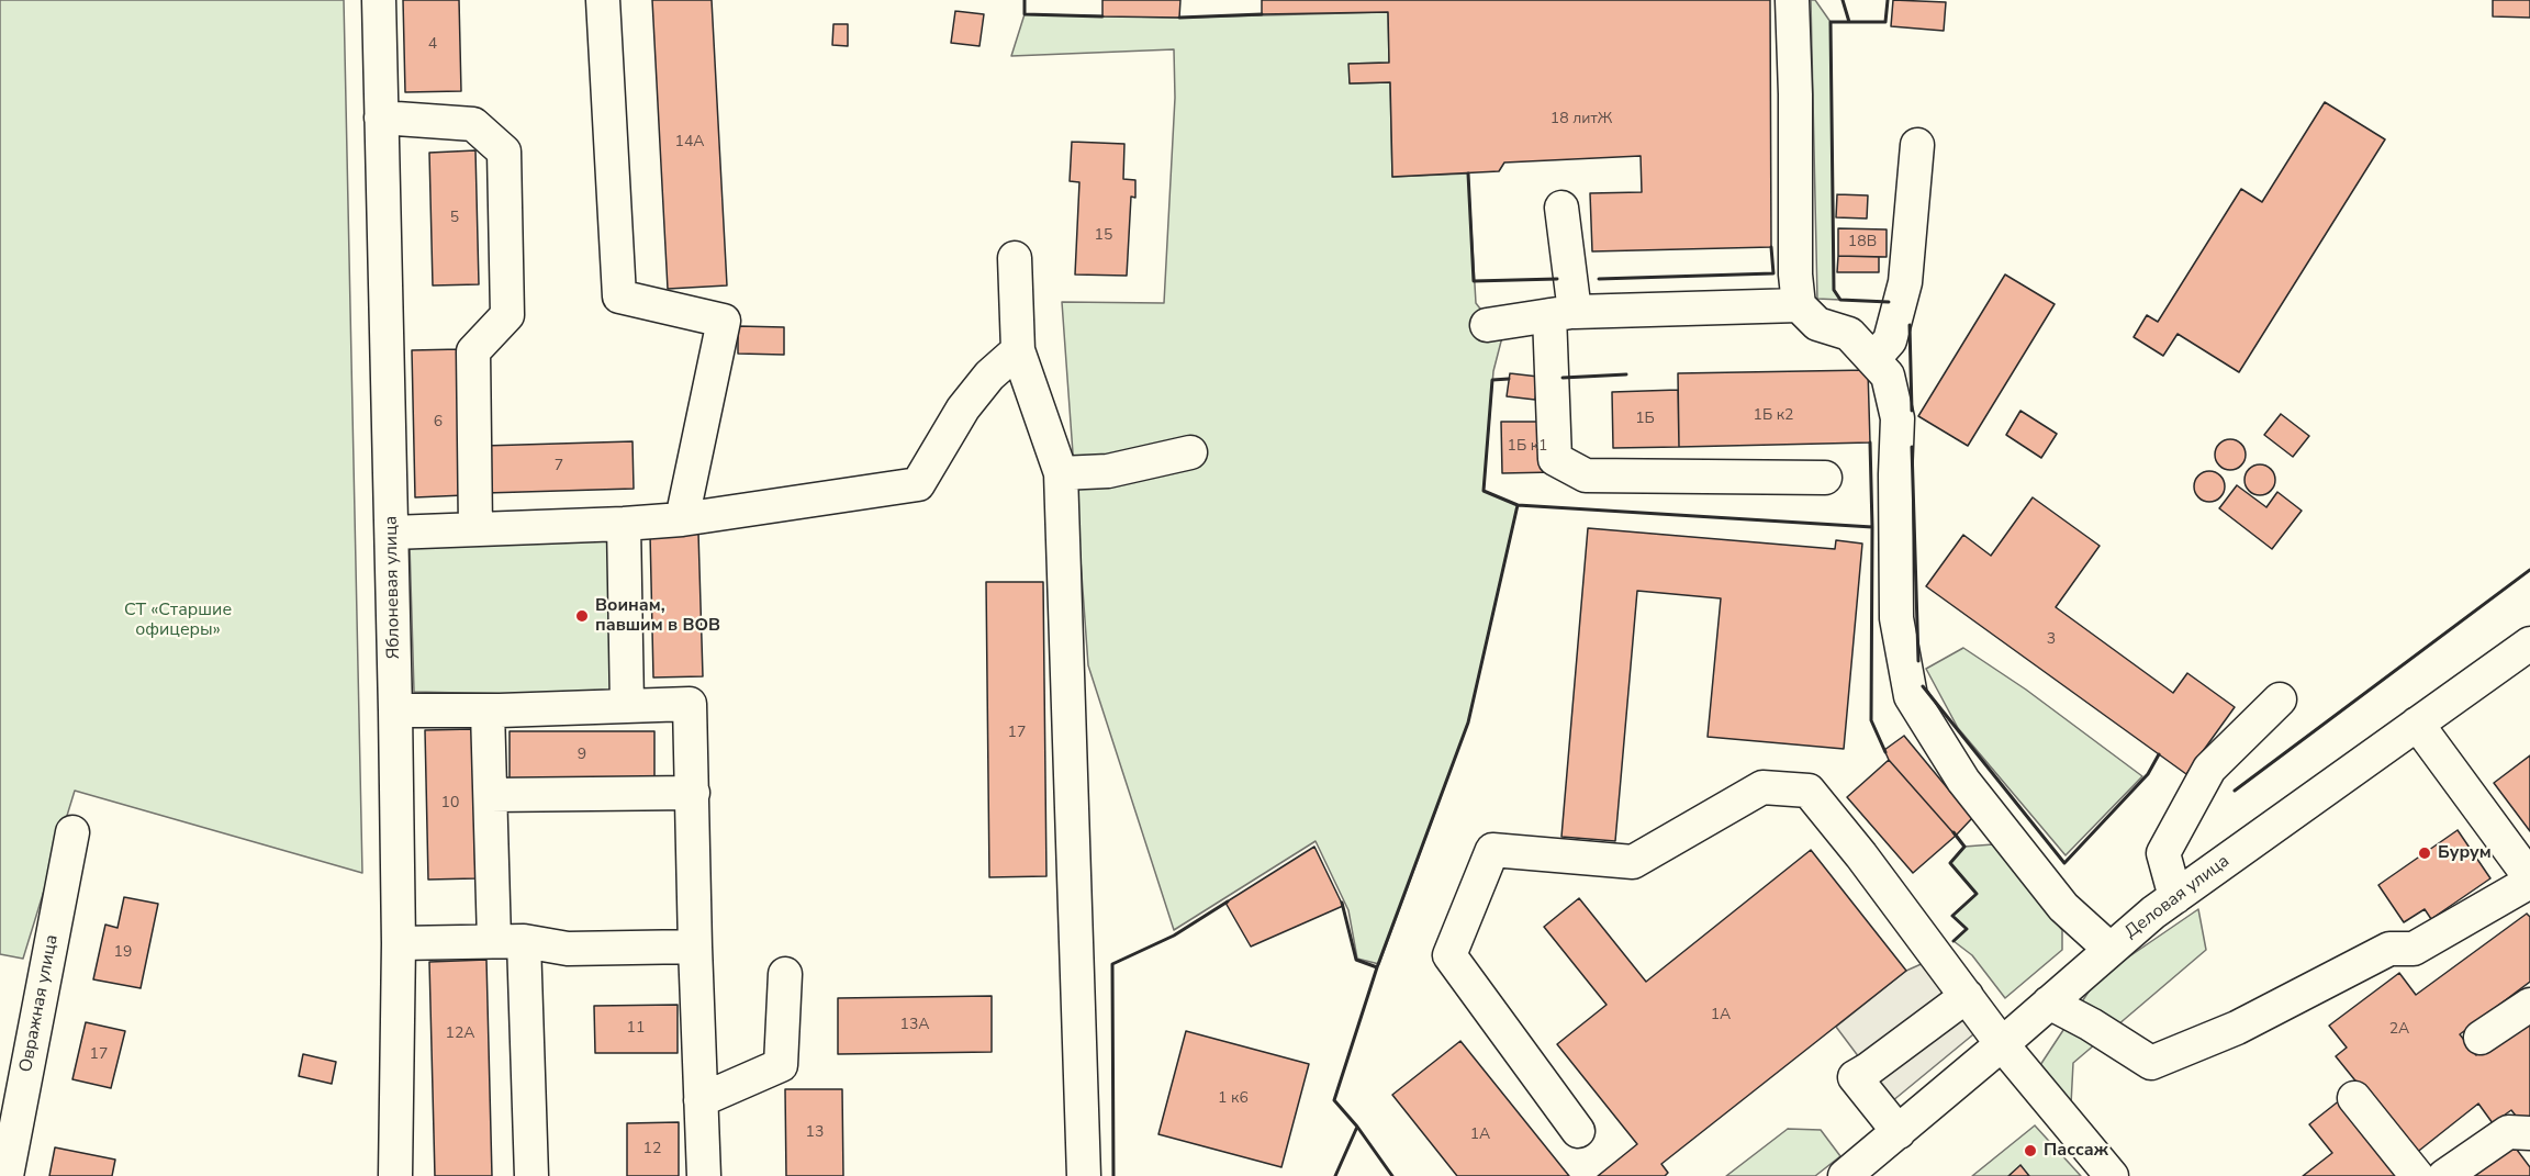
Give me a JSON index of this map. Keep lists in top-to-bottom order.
{
  "streets": {
    "street": ["Яблоневая улица", "Деловая улица", "Овражная улица"]
  },
  "parks": ["СТ «Старшие офицеры»"],
  "places": ["Воинам, павшим в ВОВ", "Бурум", "Пассаж"],
  "house_numbers": [
    "4",
    "18 литЖ",
    "14А",
    "5",
    "15",
    "18В",
    "1Б к2",
    "1Б",
    "6",
    "1Б к1",
    "7",
    "3",
    "17",
    "9",
    "10",
    "19",
    "1А",
    "13А",
    "11",
    "2А",
    "12А",
    "17",
    "1 к6",
    "13",
    "1А",
    "12"
  ]
}
